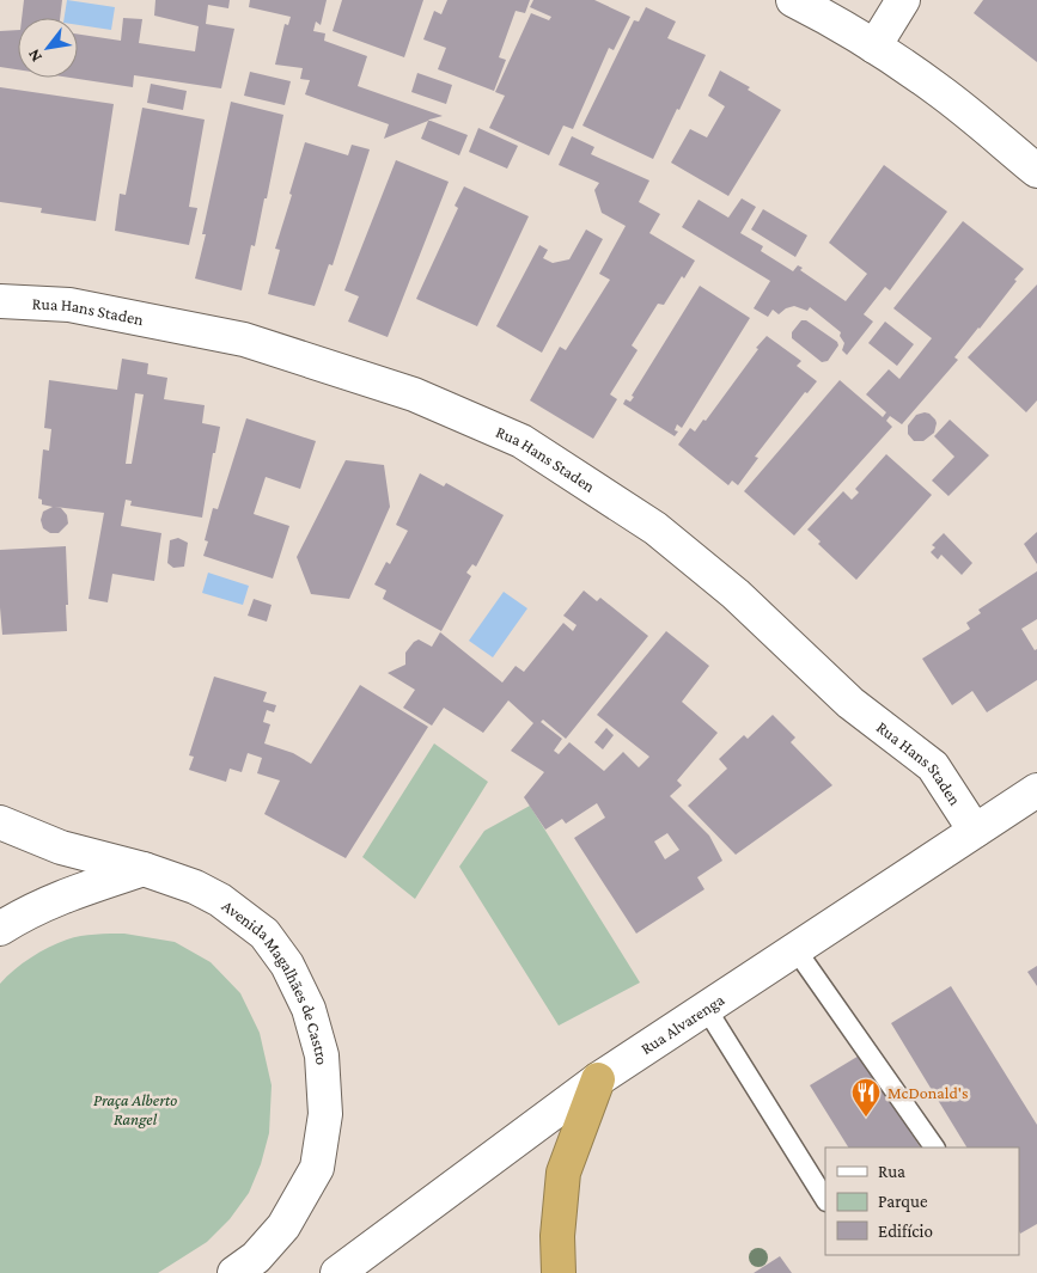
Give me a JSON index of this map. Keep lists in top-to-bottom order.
{
  "streets": {
    "main road": ["Rua Hans Staden", "Avenida Magalhães de Castro", "Rua Alvarenga"]
  },
  "crossings": [
    ["Rua Hans Staden", "Rua Alvarenga"]
  ],
  "parks": ["Praça Alberto Rangel"],
  "places": {
    "restaurant": ["McDonald's"]
  },
  "legend": ["Rua", "Parque", "Edifício"],
  "north": "bottom left"
}
